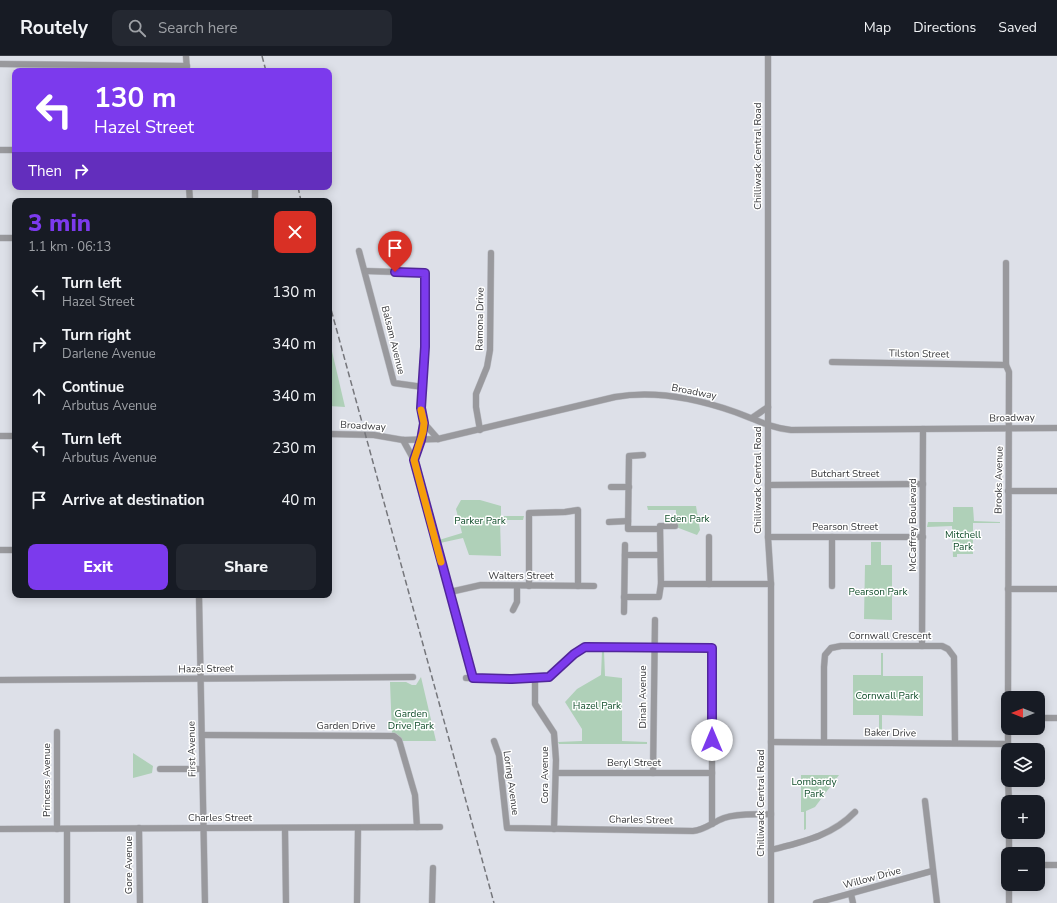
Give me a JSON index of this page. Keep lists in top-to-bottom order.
{
  "streets": {
    "street": [
      "Chilliwack Central Road",
      "Ramona Drive",
      "Balsam Avenue",
      "Tilston Street",
      "Broadway",
      "Butchart Street",
      "Brooks Avenue",
      "McCaffrey Boulevard",
      "Pearson Street",
      "Walters Street",
      "Cornwall Crescent",
      "Hazel Street",
      "Dinah Avenue",
      "Garden Drive",
      "Baker Drive",
      "First Avenue",
      "Beryl Street",
      "Cora Avenue",
      "Princess Avenue",
      "Loring Avenue",
      "Charles Street",
      "Gore Avenue",
      "Willow Drive"
    ]
  },
  "crossings": [
    ["Chilliwack Central Road", "Broadway"],
    ["Chilliwack Central Road", "Butchart Street"],
    ["Chilliwack Central Road", "Pearson Street"],
    ["Chilliwack Central Road", "Baker Drive"],
    ["Chilliwack Central Road", "Charles Street"],
    ["Ramona Drive", "Broadway"],
    ["Tilston Street", "Brooks Avenue"],
    ["Broadway", "Brooks Avenue"],
    ["Broadway", "McCaffrey Boulevard"],
    ["Butchart Street", "McCaffrey Boulevard"],
    ["McCaffrey Boulevard", "Pearson Street"],
    ["McCaffrey Boulevard", "Cornwall Crescent"],
    ["Cornwall Crescent", "Baker Drive"],
    ["Hazel Street", "First Avenue"],
    ["Dinah Avenue", "Beryl Street"],
    ["Garden Drive", "First Avenue"],
    ["Garden Drive", "Charles Street"],
    ["First Avenue", "Charles Street"],
    ["Beryl Street", "Cora Avenue"],
    ["Cora Avenue", "Charles Street"],
    ["Princess Avenue", "Charles Street"],
    ["Loring Avenue", "Charles Street"],
    ["Charles Street", "Gore Avenue"]
  ],
  "parks": [
    "Eden Park",
    "Parker Park",
    "Mitchell Park",
    "Pearson Park",
    "Cornwall Park",
    "Hazel Park",
    "Garden Drive Park",
    "Lombardy Park"
  ],
  "north": "left",
  "page": {
    "header": "Routely",
    "search": "Search here",
    "nav": ["Map", "Directions", "Saved"],
    "turn": ["130 m", "Hazel Street"],
    "then": "Then",
    "heading": ["3 min", "1.1 km · 06:13"],
    "list": [
      {
        "name": "Turn left",
        "note": "Hazel Street",
        "value": "130 m"
      },
      {
        "name": "Turn right",
        "note": "Darlene Avenue",
        "value": "340 m"
      },
      {
        "name": "Continue",
        "note": "Arbutus Avenue",
        "value": "340 m"
      },
      {
        "name": "Turn left",
        "note": "Arbutus Avenue",
        "value": "230 m"
      },
      {
        "name": "Arrive at destination",
        "value": "40 m"
      }
    ],
    "buttons": ["Exit", "Share"],
    "map_buttons": ["+", "−"]
  }
}
